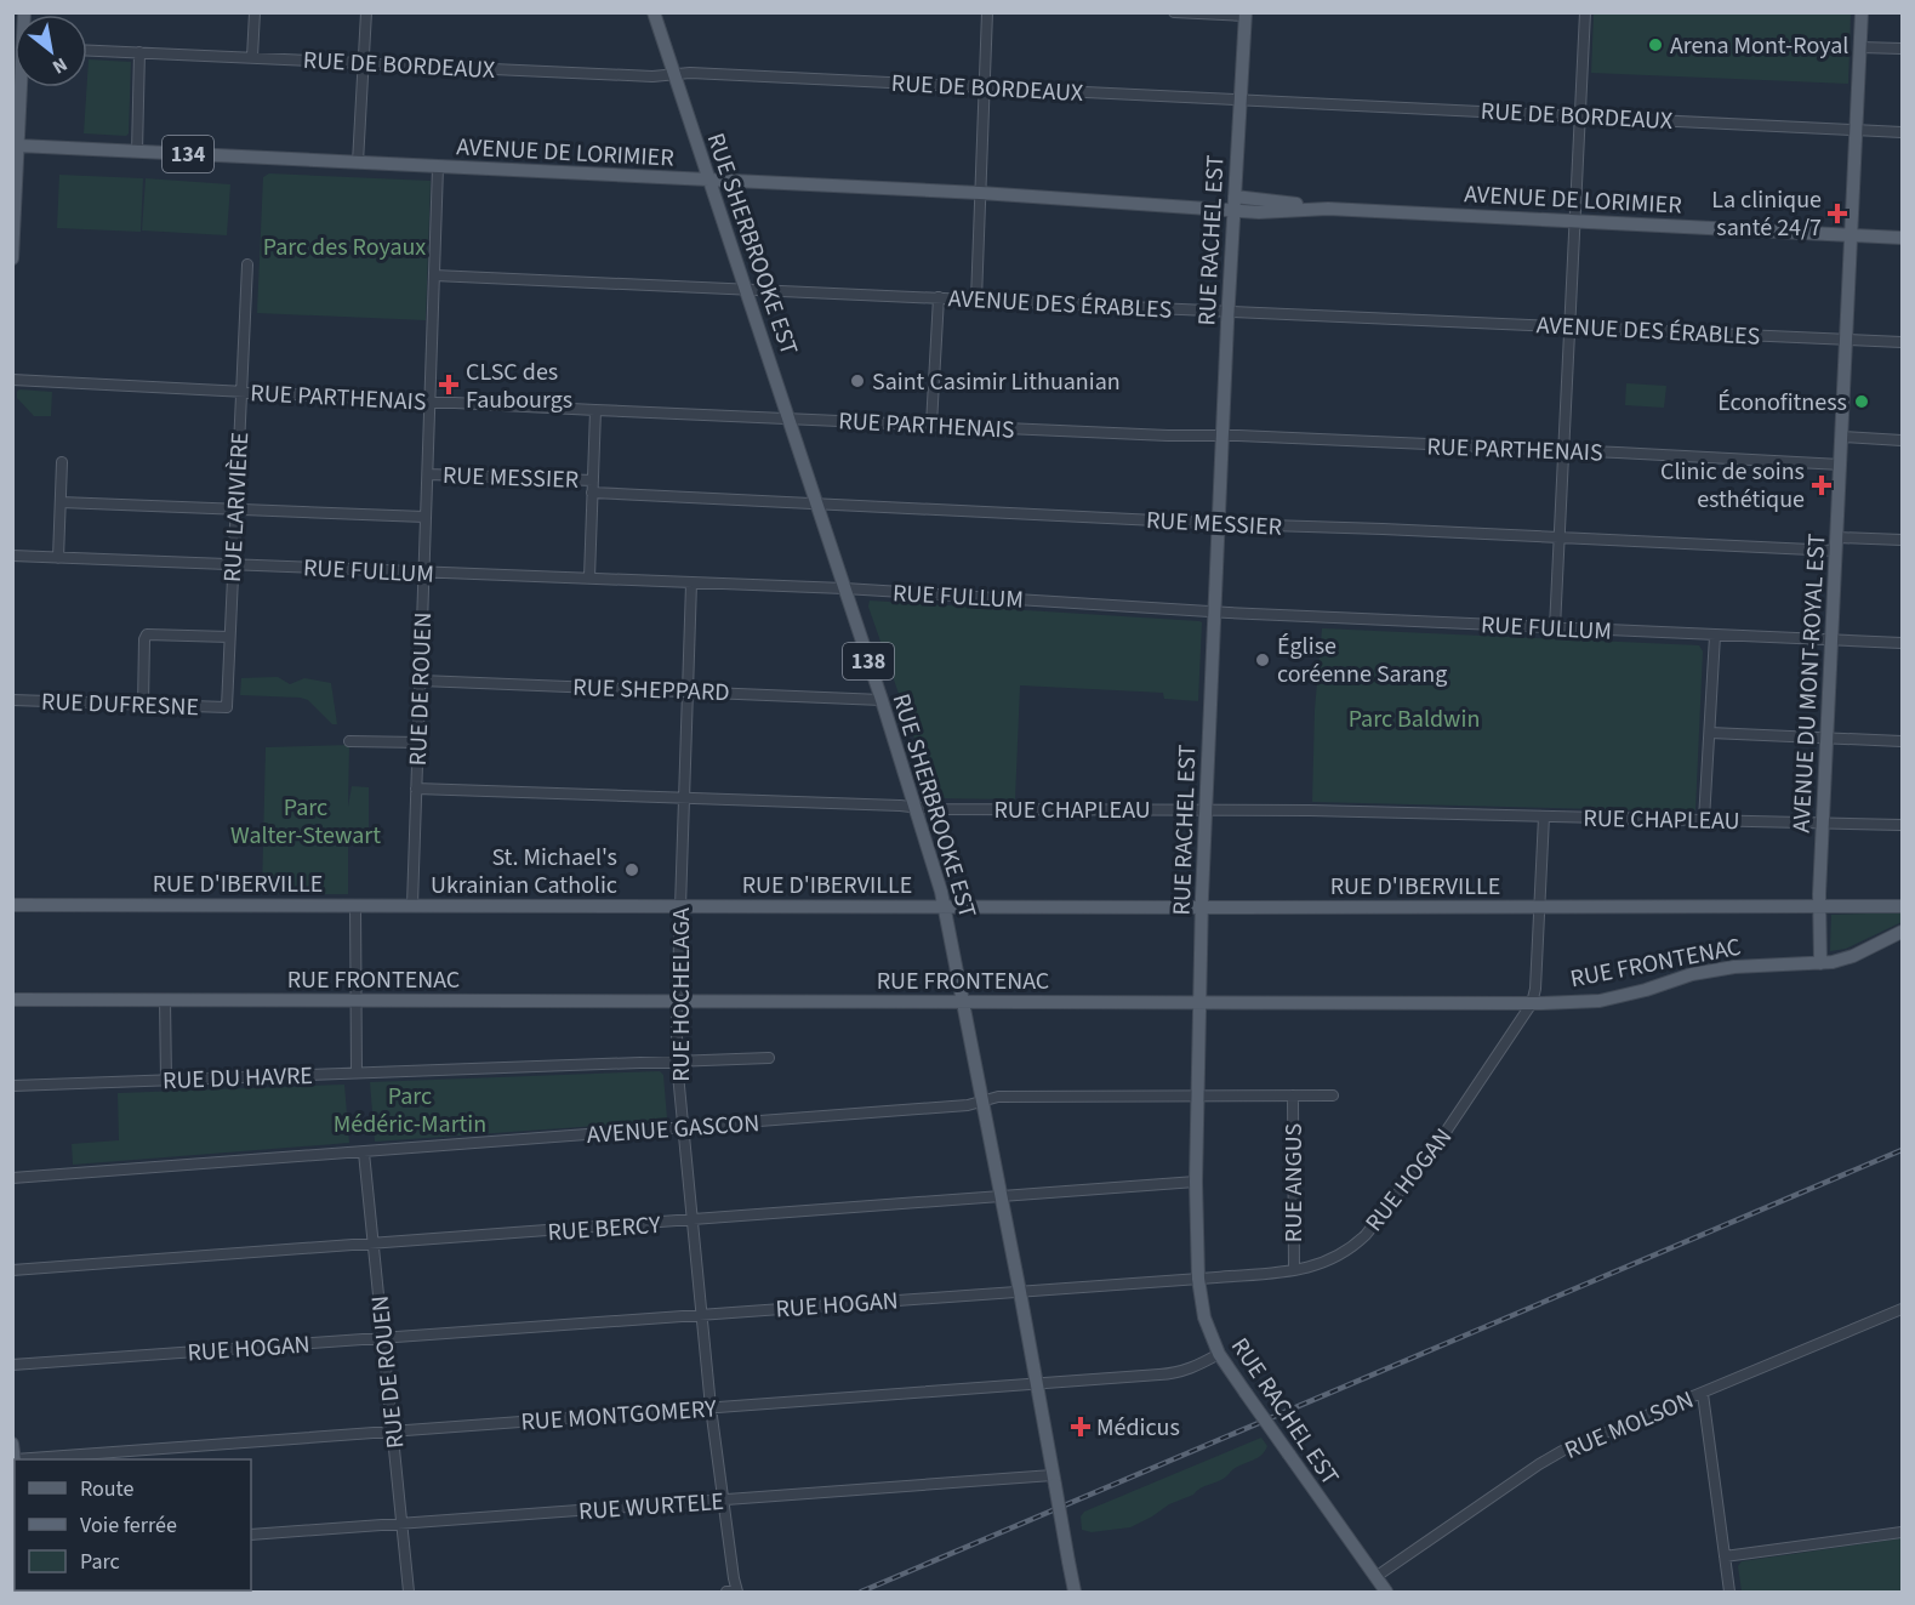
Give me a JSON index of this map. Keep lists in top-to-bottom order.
{
  "streets": {
    "main road": [
      "AVENUE DE LORIMIER",
      "134",
      "RUE RACHEL EST",
      "RUE SHERBROOKE EST",
      "138",
      "AVENUE DU MONT-ROYAL EST",
      "RUE D'IBERVILLE",
      "RUE FRONTENAC"
    ],
    "street": [
      "RUE DE BORDEAUX",
      "AVENUE DES ÉRABLES",
      "RUE PARTHENAIS",
      "RUE MESSIER",
      "RUE LARIVIÈRE",
      "RUE FULLUM",
      "RUE DE ROUEN",
      "RUE SHEPPARD",
      "RUE DUFRESNE",
      "RUE CHAPLEAU",
      "RUE HOCHELAGA",
      "RUE DU HAVRE",
      "AVENUE GASCON",
      "RUE HOGAN",
      "RUE ANGUS",
      "RUE BERCY",
      "RUE MONTGOMERY",
      "RUE MOLSON",
      "RUE WURTELE"
    ]
  },
  "crossings": [
    ["RUE DE BORDEAUX", "RUE RACHEL EST"],
    ["RUE DE BORDEAUX", "RUE SHERBROOKE EST"],
    ["RUE DE BORDEAUX", "AVENUE DU MONT-ROYAL EST"],
    ["AVENUE DE LORIMIER", "RUE RACHEL EST"],
    ["AVENUE DE LORIMIER", "RUE SHERBROOKE EST"],
    ["AVENUE DE LORIMIER", "AVENUE DU MONT-ROYAL EST"],
    ["AVENUE DE LORIMIER", "RUE DE ROUEN"],
    ["RUE RACHEL EST", "AVENUE DES ÉRABLES"],
    ["RUE RACHEL EST", "RUE PARTHENAIS"],
    ["RUE RACHEL EST", "RUE MESSIER"],
    ["RUE RACHEL EST", "RUE FULLUM"],
    ["RUE RACHEL EST", "RUE CHAPLEAU"],
    ["RUE RACHEL EST", "RUE D'IBERVILLE"],
    ["RUE RACHEL EST", "RUE FRONTENAC"],
    ["RUE RACHEL EST", "AVENUE GASCON"],
    ["RUE RACHEL EST", "RUE HOGAN"],
    ["RUE RACHEL EST", "RUE BERCY"],
    ["RUE RACHEL EST", "RUE MONTGOMERY"],
    ["RUE RACHEL EST", "RUE MOLSON"],
    ["RUE SHERBROOKE EST", "AVENUE DES ÉRABLES"],
    ["RUE SHERBROOKE EST", "RUE PARTHENAIS"],
    ["RUE SHERBROOKE EST", "RUE MESSIER"],
    ["RUE SHERBROOKE EST", "RUE FULLUM"],
    ["RUE SHERBROOKE EST", "RUE SHEPPARD"],
    ["RUE SHERBROOKE EST", "RUE CHAPLEAU"],
    ["RUE SHERBROOKE EST", "RUE D'IBERVILLE"],
    ["RUE SHERBROOKE EST", "RUE FRONTENAC"],
    ["RUE SHERBROOKE EST", "AVENUE GASCON"],
    ["RUE SHERBROOKE EST", "RUE HOGAN"],
    ["RUE SHERBROOKE EST", "RUE BERCY"],
    ["RUE SHERBROOKE EST", "RUE MONTGOMERY"],
    ["RUE SHERBROOKE EST", "RUE WURTELE"],
    ["AVENUE DES ÉRABLES", "AVENUE DU MONT-ROYAL EST"],
    ["AVENUE DES ÉRABLES", "RUE DE ROUEN"],
    ["RUE PARTHENAIS", "RUE LARIVIÈRE"],
    ["RUE PARTHENAIS", "AVENUE DU MONT-ROYAL EST"],
    ["RUE PARTHENAIS", "RUE DE ROUEN"],
    ["RUE MESSIER", "AVENUE DU MONT-ROYAL EST"],
    ["RUE MESSIER", "RUE DE ROUEN"],
    ["RUE LARIVIÈRE", "RUE FULLUM"],
    ["RUE LARIVIÈRE", "RUE DUFRESNE"],
    ["RUE FULLUM", "AVENUE DU MONT-ROYAL EST"],
    ["RUE FULLUM", "RUE DE ROUEN"],
    ["RUE FULLUM", "RUE HOCHELAGA"],
    ["AVENUE DU MONT-ROYAL EST", "RUE CHAPLEAU"],
    ["AVENUE DU MONT-ROYAL EST", "RUE D'IBERVILLE"],
    ["AVENUE DU MONT-ROYAL EST", "RUE FRONTENAC"],
    ["RUE DE ROUEN", "RUE SHEPPARD"],
    ["RUE DE ROUEN", "RUE CHAPLEAU"],
    ["RUE DE ROUEN", "RUE D'IBERVILLE"],
    ["RUE DE ROUEN", "AVENUE GASCON"],
    ["RUE DE ROUEN", "RUE HOGAN"],
    ["RUE DE ROUEN", "RUE BERCY"],
    ["RUE DE ROUEN", "RUE MONTGOMERY"],
    ["RUE DE ROUEN", "RUE WURTELE"],
    ["RUE SHEPPARD", "RUE HOCHELAGA"],
    ["RUE CHAPLEAU", "RUE HOCHELAGA"],
    ["RUE D'IBERVILLE", "RUE HOCHELAGA"],
    ["RUE FRONTENAC", "RUE HOCHELAGA"],
    ["RUE FRONTENAC", "RUE HOGAN"],
    ["RUE HOCHELAGA", "RUE DU HAVRE"],
    ["RUE HOCHELAGA", "AVENUE GASCON"],
    ["RUE HOCHELAGA", "RUE HOGAN"],
    ["RUE HOCHELAGA", "RUE BERCY"],
    ["RUE HOCHELAGA", "RUE MONTGOMERY"],
    ["RUE HOCHELAGA", "RUE WURTELE"],
    ["AVENUE GASCON", "RUE ANGUS"],
    ["RUE HOGAN", "RUE ANGUS"]
  ],
  "parks": [
    "Parc des Royaux",
    "Parc Baldwin",
    "Parc Walter-Stewart",
    "Parc Médéric-Martin"
  ],
  "places": {
    "other": [
      "Arena Mont-Royal",
      "Saint Casimir Lithuanian",
      "Éconofitness",
      "Église coréenne Sarang",
      "St. Michael's Ukrainian Catholic"
    ],
    "health": [
      "La clinique santé 24/7",
      "CLSC des Faubourgs",
      "Clinic de soins esthétique",
      "Médicus"
    ]
  },
  "legend": ["Route", "Voie ferrée", "Parc"],
  "north": "bottom right"
}
